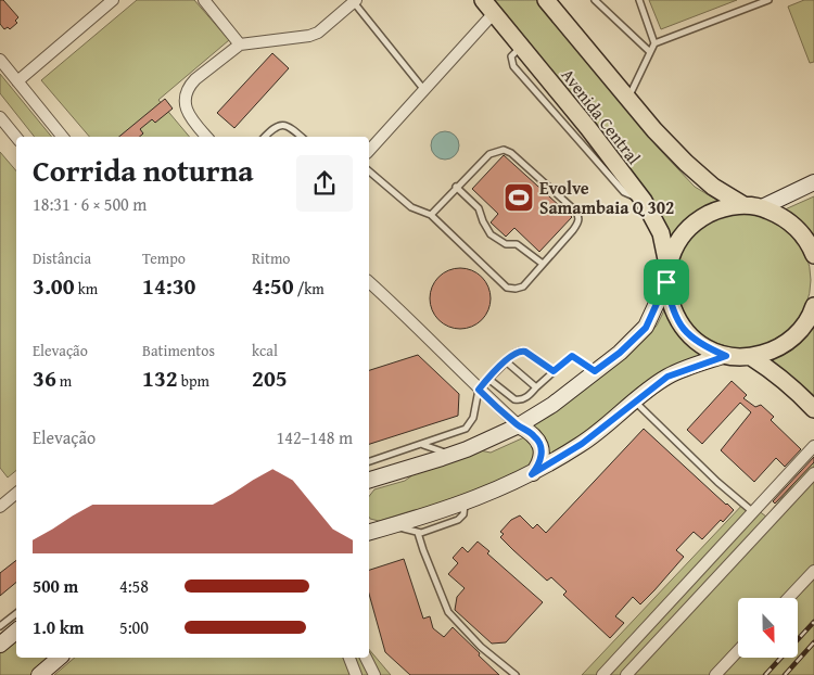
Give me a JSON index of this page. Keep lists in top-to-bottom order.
{
  "streets": {
    "main road": ["Avenida Central"]
  },
  "places": {
    "sports": ["Evolve Samambaia Q 302"]
  },
  "north": "bottom",
  "page": {
    "heading": ["Corrida noturna", "18:31 · 6 × 500 m"],
    "stats": [
      ["Distância", "3.00 km"],
      ["Tempo", "14:30"],
      ["Ritmo", "4:50 /km"],
      ["Elevação", "36 m"],
      ["Batimentos", "132 bpm"],
      ["kcal", "205"]
    ],
    "chart": ["Elevação", "142–148 m"],
    "list": [
      {
        "name": "500 m",
        "note": "4:58"
      },
      {
        "name": "1.0 km",
        "note": "5:00"
      }
    ]
  }
}
